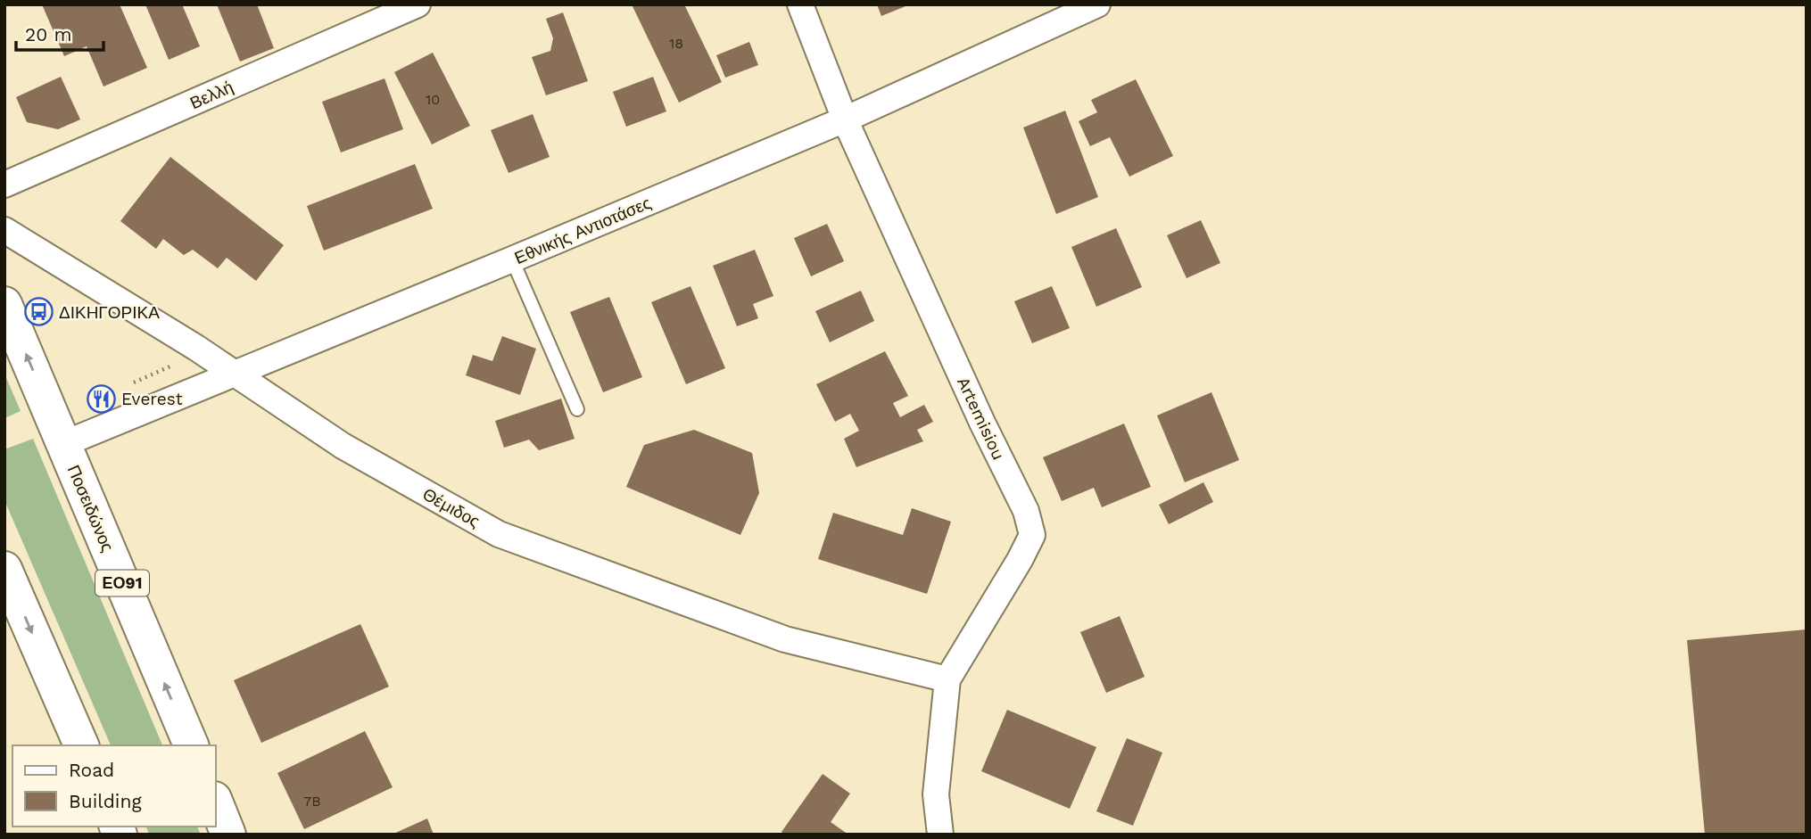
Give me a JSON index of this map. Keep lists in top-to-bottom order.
{
  "streets": {
    "highway": ["Ποσειδώνος", "ΕΟ91"],
    "street": [
      "Βελλή",
      "Εθνικής Αντιοτάσες",
      "Artemisiou",
      "Θέμιδος"
    ]
  },
  "crossings": [
    ["Εθνικής Αντιοτάσες", "Artemisiou"],
    ["Εθνικής Αντιοτάσες", "Θέμιδος"],
    ["Εθνικής Αντιοτάσες", "Ποσειδώνος"],
    ["Artemisiou", "Θέμιδος"]
  ],
  "places": {
    "bus stop": ["ΔΙΚΗΓΟΡΙΚΑ"],
    "restaurant": ["Everest"]
  },
  "house_numbers": ["18", "10", "7B"],
  "legend": ["Road", "Building"],
  "scale_bar": "20 m"
}
